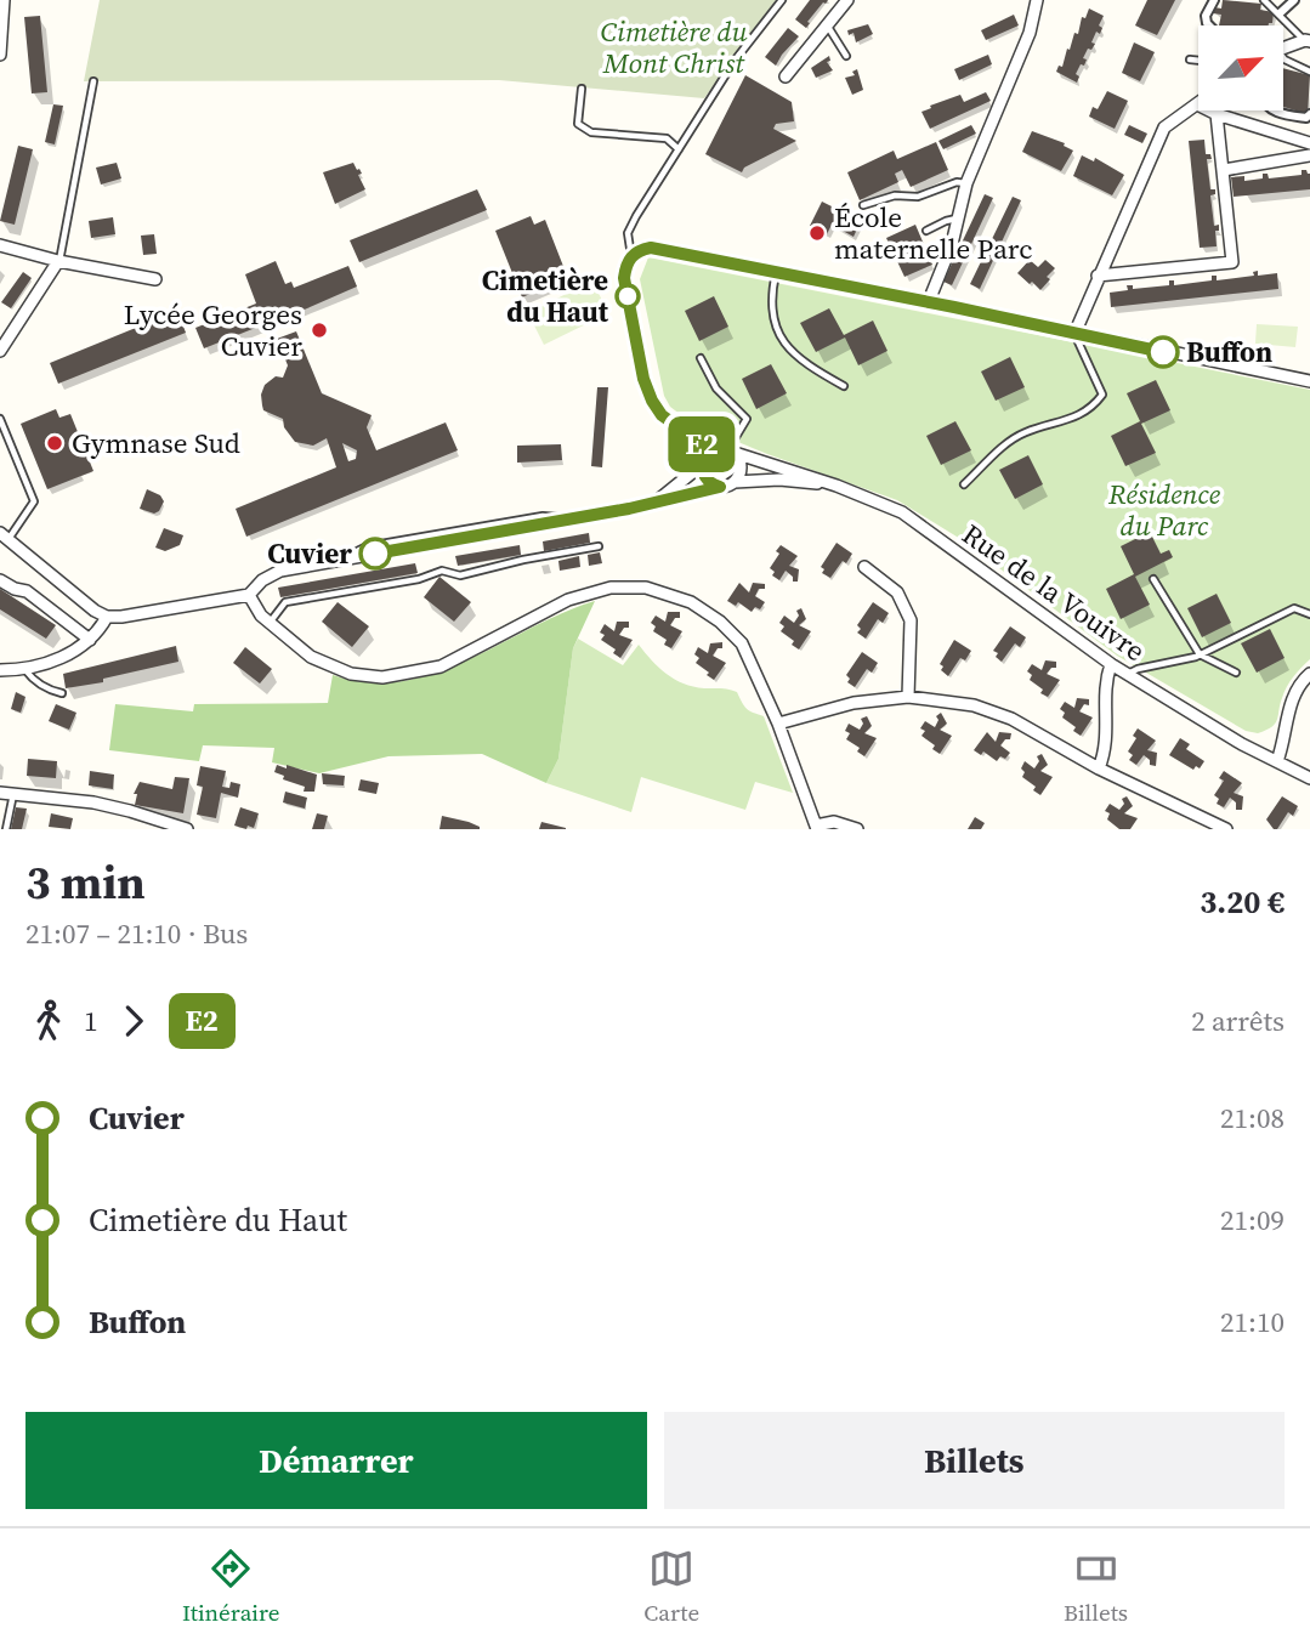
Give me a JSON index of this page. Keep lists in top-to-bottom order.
{
  "streets": {
    "street": ["Rue de la Vouivre"]
  },
  "parks": ["Cimetière du Mont Christ", "Résidence du Parc"],
  "places": [
    "École maternelle Parc",
    "Cimetière du Haut",
    "Lycée Georges Cuvier",
    "Buffon",
    "Gymnase Sud",
    "Cuvier"
  ],
  "lines": ["bus line E2"],
  "north": "top right",
  "page": {
    "on_map": "E2",
    "heading": ["3 min", "21:07 – 21:10 · Bus", "3.20 €"],
    "legs": ["1", "E2", "2 arrêts"],
    "list": [
      {
        "name": "Cuvier",
        "value": "21:08"
      },
      {
        "name": "Cimetière du Haut",
        "value": "21:09"
      },
      {
        "name": "Buffon",
        "value": "21:10"
      }
    ],
    "buttons": ["Démarrer", "Billets"],
    "tabs": ["Itinéraire", "Carte", "Billets"]
  }
}
